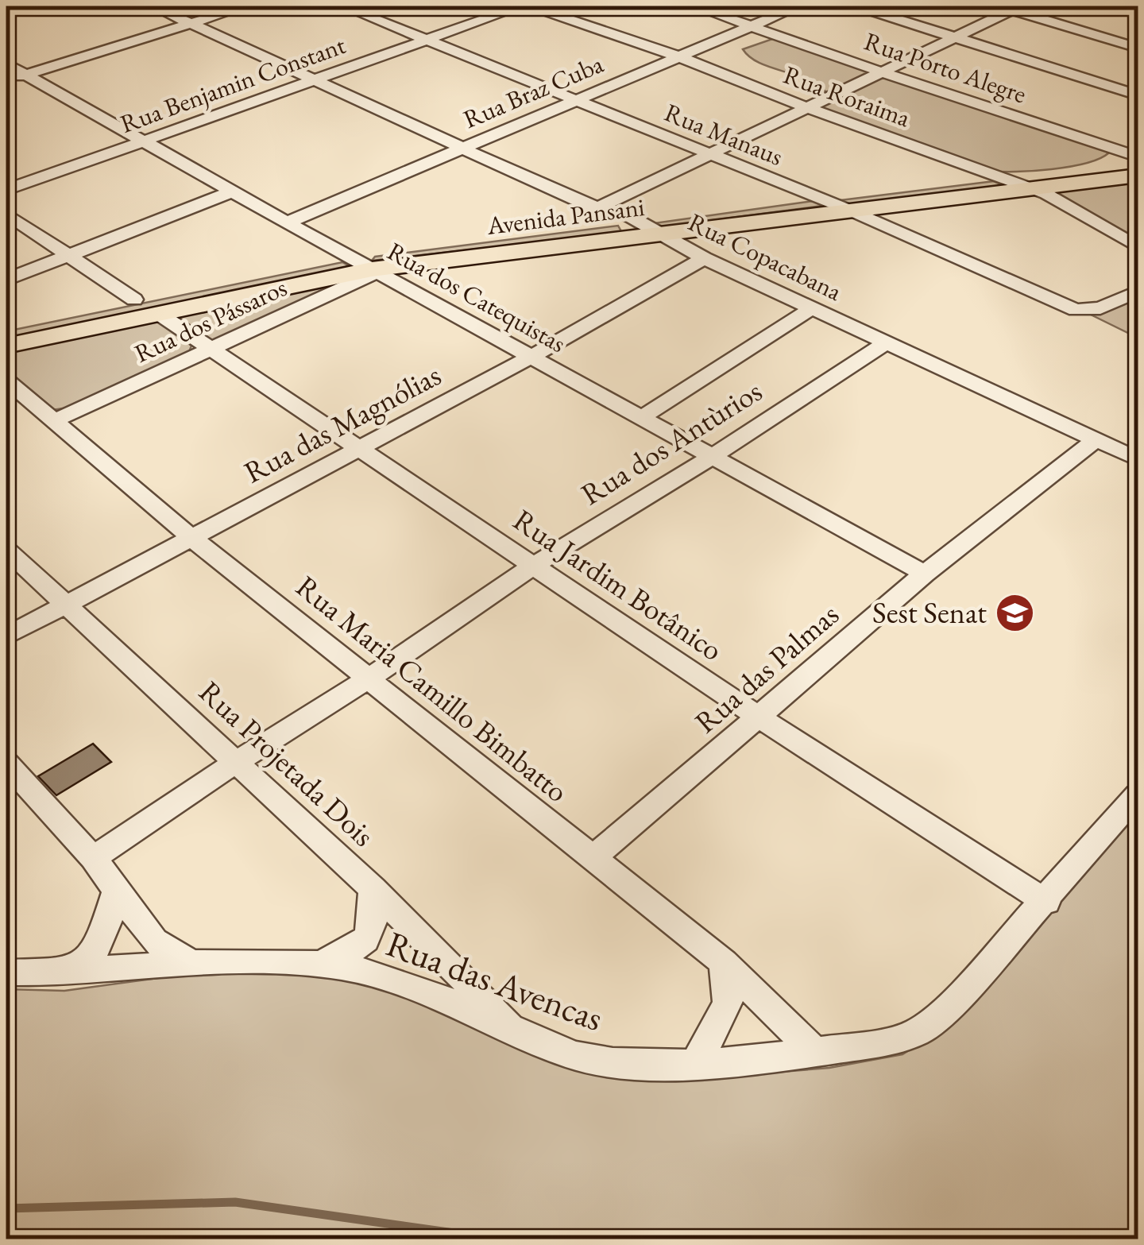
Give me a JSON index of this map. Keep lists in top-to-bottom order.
{
  "streets": {
    "main road": ["Avenida Pansani"],
    "street": [
      "Rua Porto Alegre",
      "Rua Benjamin Constant",
      "Rua Braz Cuba",
      "Rua Roraima",
      "Rua Manaus",
      "Rua Copacabana",
      "Rua dos Catequistas",
      "Rua dos Pássaros",
      "Rua das Magnólias",
      "Rua dos Antùrios",
      "Rua Jardim Botânico",
      "Rua das Palmas",
      "Rua Maria Camillo Bimbatto",
      "Rua Projetada Dois",
      "Rua das Avencas"
    ]
  },
  "crossings": [
    ["Rua Porto Alegre", "Rua Braz Cuba"],
    ["Rua Porto Alegre", "Avenida Pansani"],
    ["Rua Benjamin Constant", "Rua Manaus"],
    ["Rua Benjamin Constant", "Rua Copacabana"],
    ["Rua Benjamin Constant", "Rua dos Catequistas"],
    ["Rua Braz Cuba", "Rua Roraima"],
    ["Rua Braz Cuba", "Rua Manaus"],
    ["Rua Braz Cuba", "Rua Copacabana"],
    ["Rua Braz Cuba", "Rua dos Catequistas"],
    ["Rua Roraima", "Avenida Pansani"],
    ["Rua Manaus", "Avenida Pansani"],
    ["Avenida Pansani", "Rua Copacabana"],
    ["Avenida Pansani", "Rua dos Catequistas"],
    ["Avenida Pansani", "Rua dos Pássaros"],
    ["Avenida Pansani", "Rua Jardim Botânico"],
    ["Rua Copacabana", "Rua das Magnólias"],
    ["Rua Copacabana", "Rua dos Antùrios"],
    ["Rua Copacabana", "Rua das Palmas"],
    ["Rua dos Catequistas", "Rua dos Pássaros"],
    ["Rua dos Catequistas", "Rua das Magnólias"],
    ["Rua dos Catequistas", "Rua dos Antùrios"],
    ["Rua dos Catequistas", "Rua das Palmas"],
    ["Rua dos Pássaros", "Rua Jardim Botânico"],
    ["Rua dos Pássaros", "Rua Maria Camillo Bimbatto"],
    ["Rua das Magnólias", "Rua Jardim Botânico"],
    ["Rua das Magnólias", "Rua Maria Camillo Bimbatto"],
    ["Rua das Magnólias", "Rua Projetada Dois"],
    ["Rua dos Antùrios", "Rua Jardim Botânico"],
    ["Rua dos Antùrios", "Rua Maria Camillo Bimbatto"],
    ["Rua dos Antùrios", "Rua Projetada Dois"],
    ["Rua Jardim Botânico", "Rua das Palmas"],
    ["Rua Jardim Botânico", "Rua das Avencas"],
    ["Rua das Palmas", "Rua Maria Camillo Bimbatto"],
    ["Rua Maria Camillo Bimbatto", "Rua das Avencas"],
    ["Rua Projetada Dois", "Rua das Avencas"]
  ],
  "places": {
    "school or university": ["Sest Senat"]
  }
}
